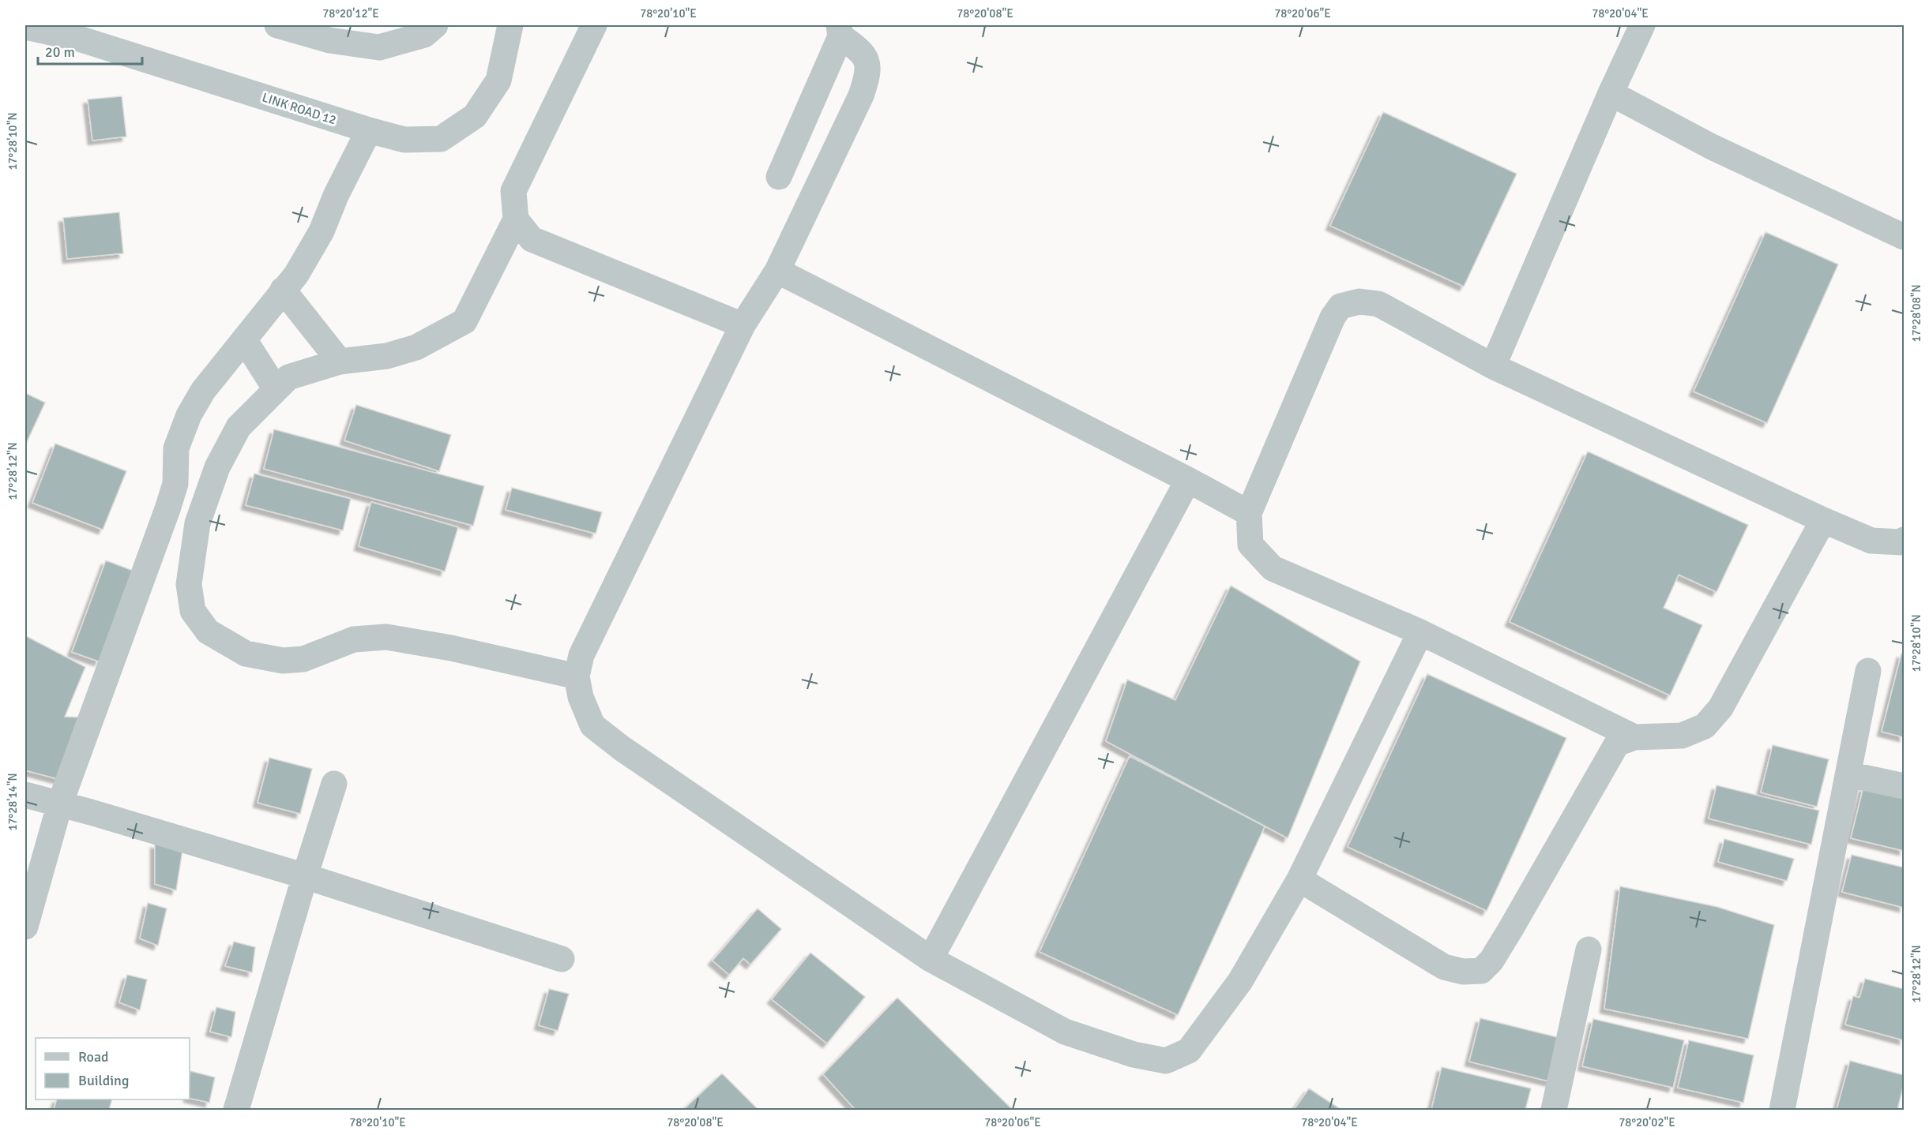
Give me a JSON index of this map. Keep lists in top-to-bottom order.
{
  "streets": {
    "street": ["LINK ROAD 12"]
  },
  "legend": ["Road", "Building"],
  "scale_bar": "20 m",
  "coordinates": [
    "78°20'12\"E",
    "78°20'10\"E",
    "78°20'08\"E",
    "78°20'06\"E",
    "78°20'04\"E",
    "17°28'10\"N",
    "17°28'08\"N",
    "17°28'12\"N",
    "17°28'14\"N",
    "78°20'02\"E"
  ]
}
